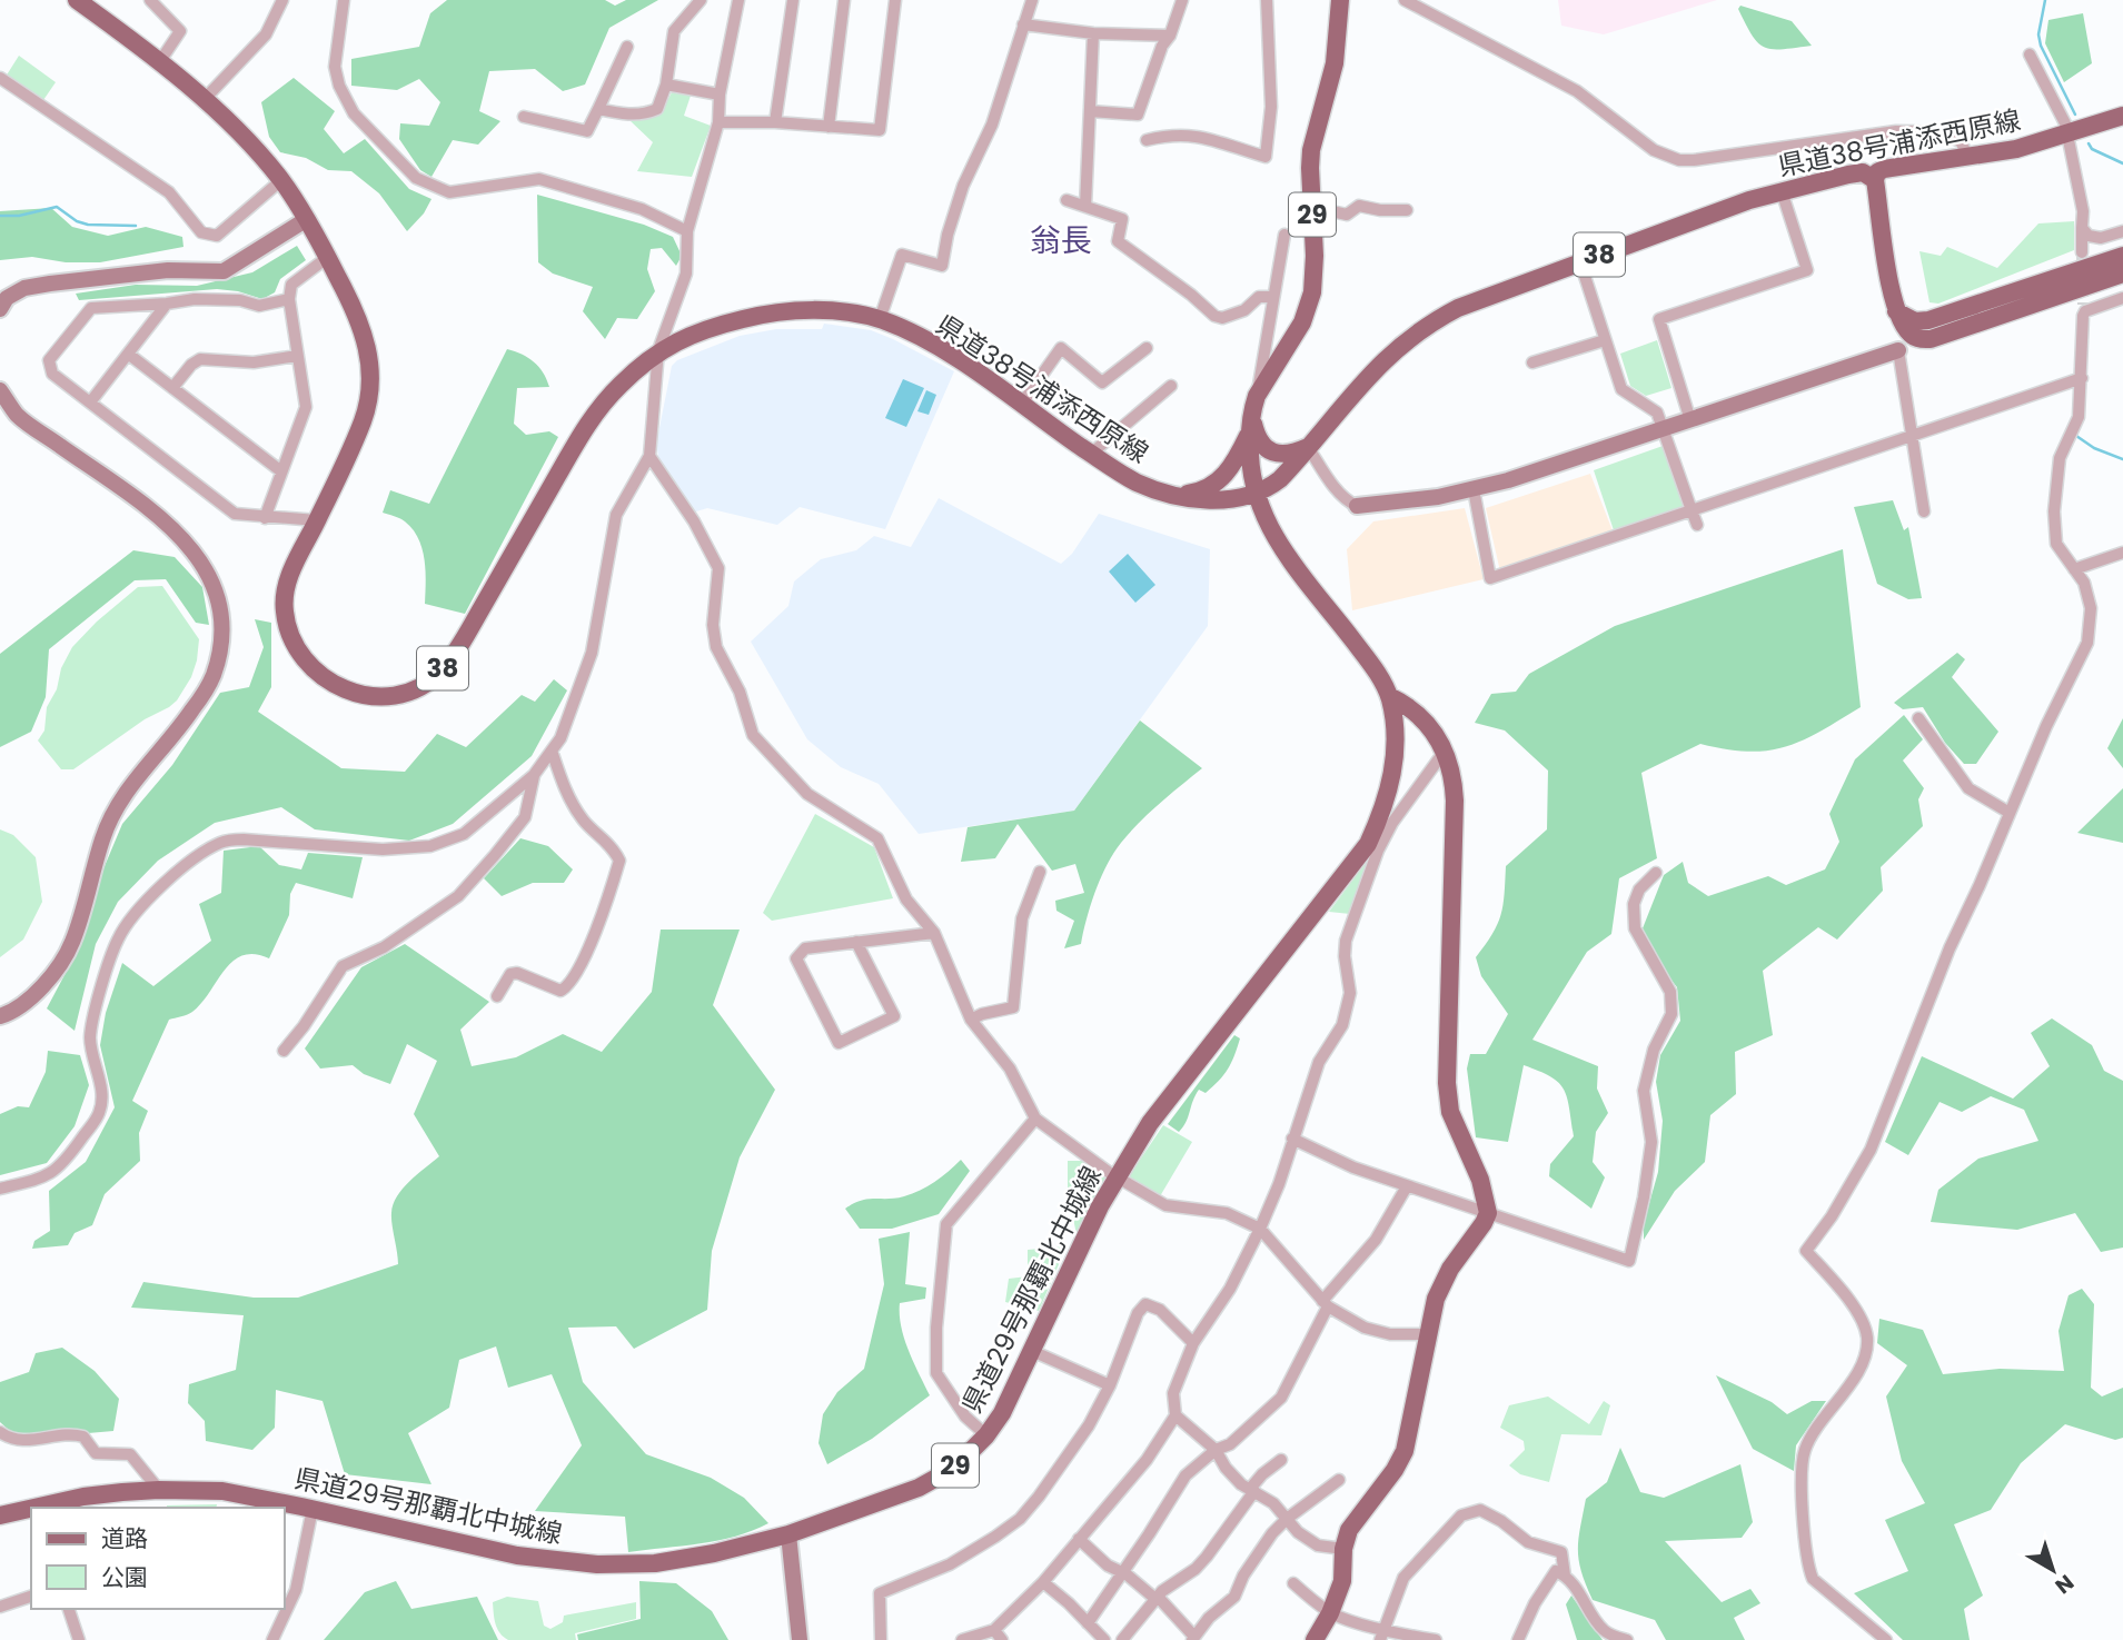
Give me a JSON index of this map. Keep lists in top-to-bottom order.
{
  "streets": {
    "main road": [
      "県道38号浦添西原線",
      "29",
      "38",
      "県道29号那覇北中城線"
    ]
  },
  "crossings": [
    ["県道38号浦添西原線", "県道29号那覇北中城線"]
  ],
  "districts": ["翁長"],
  "legend": ["道路", "公園"],
  "north": "bottom right"
}
